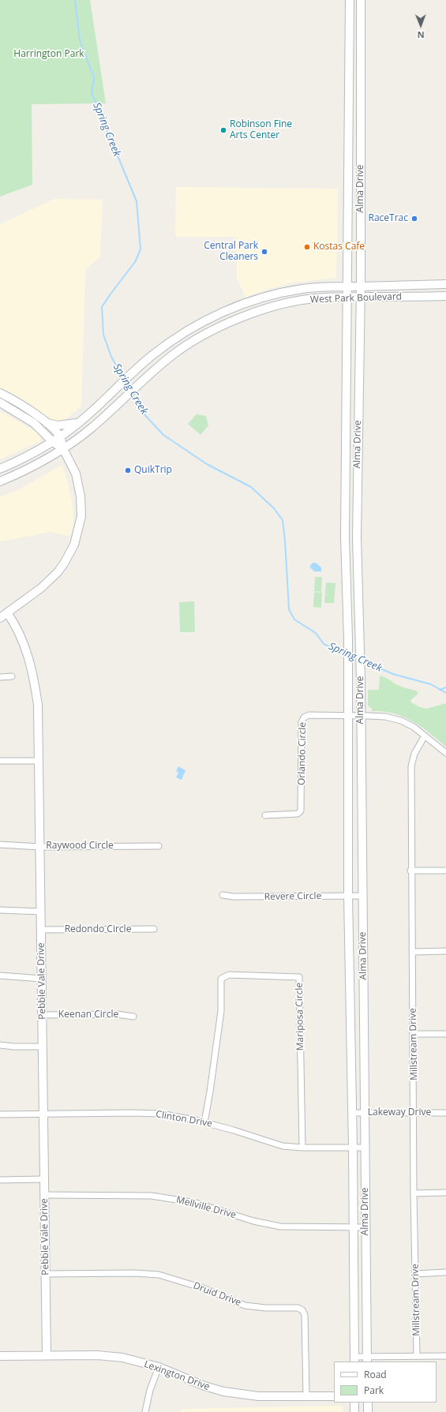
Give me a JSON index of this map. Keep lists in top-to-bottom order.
{
  "streets": {
    "main road": [
      "Alma Drive",
      "West Park Boulevard",
      "Pebble Vale Drive",
      "Lexington Drive"
    ],
    "street": [
      "Orlando Circle",
      "Raywood Circle",
      "Revere Circle",
      "Redondo Circle",
      "Keenan Circle",
      "Mariposa Circle",
      "Millstream Drive",
      "Lakeway Drive",
      "Clinton Drive",
      "Mellville Drive",
      "Druid Drive"
    ]
  },
  "crossings": [
    ["Alma Drive", "West Park Boulevard"],
    ["Alma Drive", "Orlando Circle"],
    ["Alma Drive", "Revere Circle"],
    ["Alma Drive", "Lakeway Drive"],
    ["Alma Drive", "Clinton Drive"],
    ["Alma Drive", "Mellville Drive"],
    ["Orlando Circle", "Millstream Drive"],
    ["Raywood Circle", "Pebble Vale Drive"],
    ["Redondo Circle", "Pebble Vale Drive"],
    ["Pebble Vale Drive", "Keenan Circle"],
    ["Pebble Vale Drive", "Clinton Drive"],
    ["Pebble Vale Drive", "Mellville Drive"],
    ["Pebble Vale Drive", "Druid Drive"],
    ["Pebble Vale Drive", "Lexington Drive"],
    ["Mariposa Circle", "Clinton Drive"],
    ["Millstream Drive", "Lakeway Drive"],
    ["Druid Drive", "Lexington Drive"]
  ],
  "water": ["Spring Creek"],
  "parks": ["Harrington Park"],
  "places": [
    "Robinson Fine Arts Center",
    "RaceTrac",
    "Kostas Cafe",
    "Central Park Cleaners",
    "QuikTrip"
  ],
  "legend": ["Road", "Park"],
  "north": "bottom"
}
